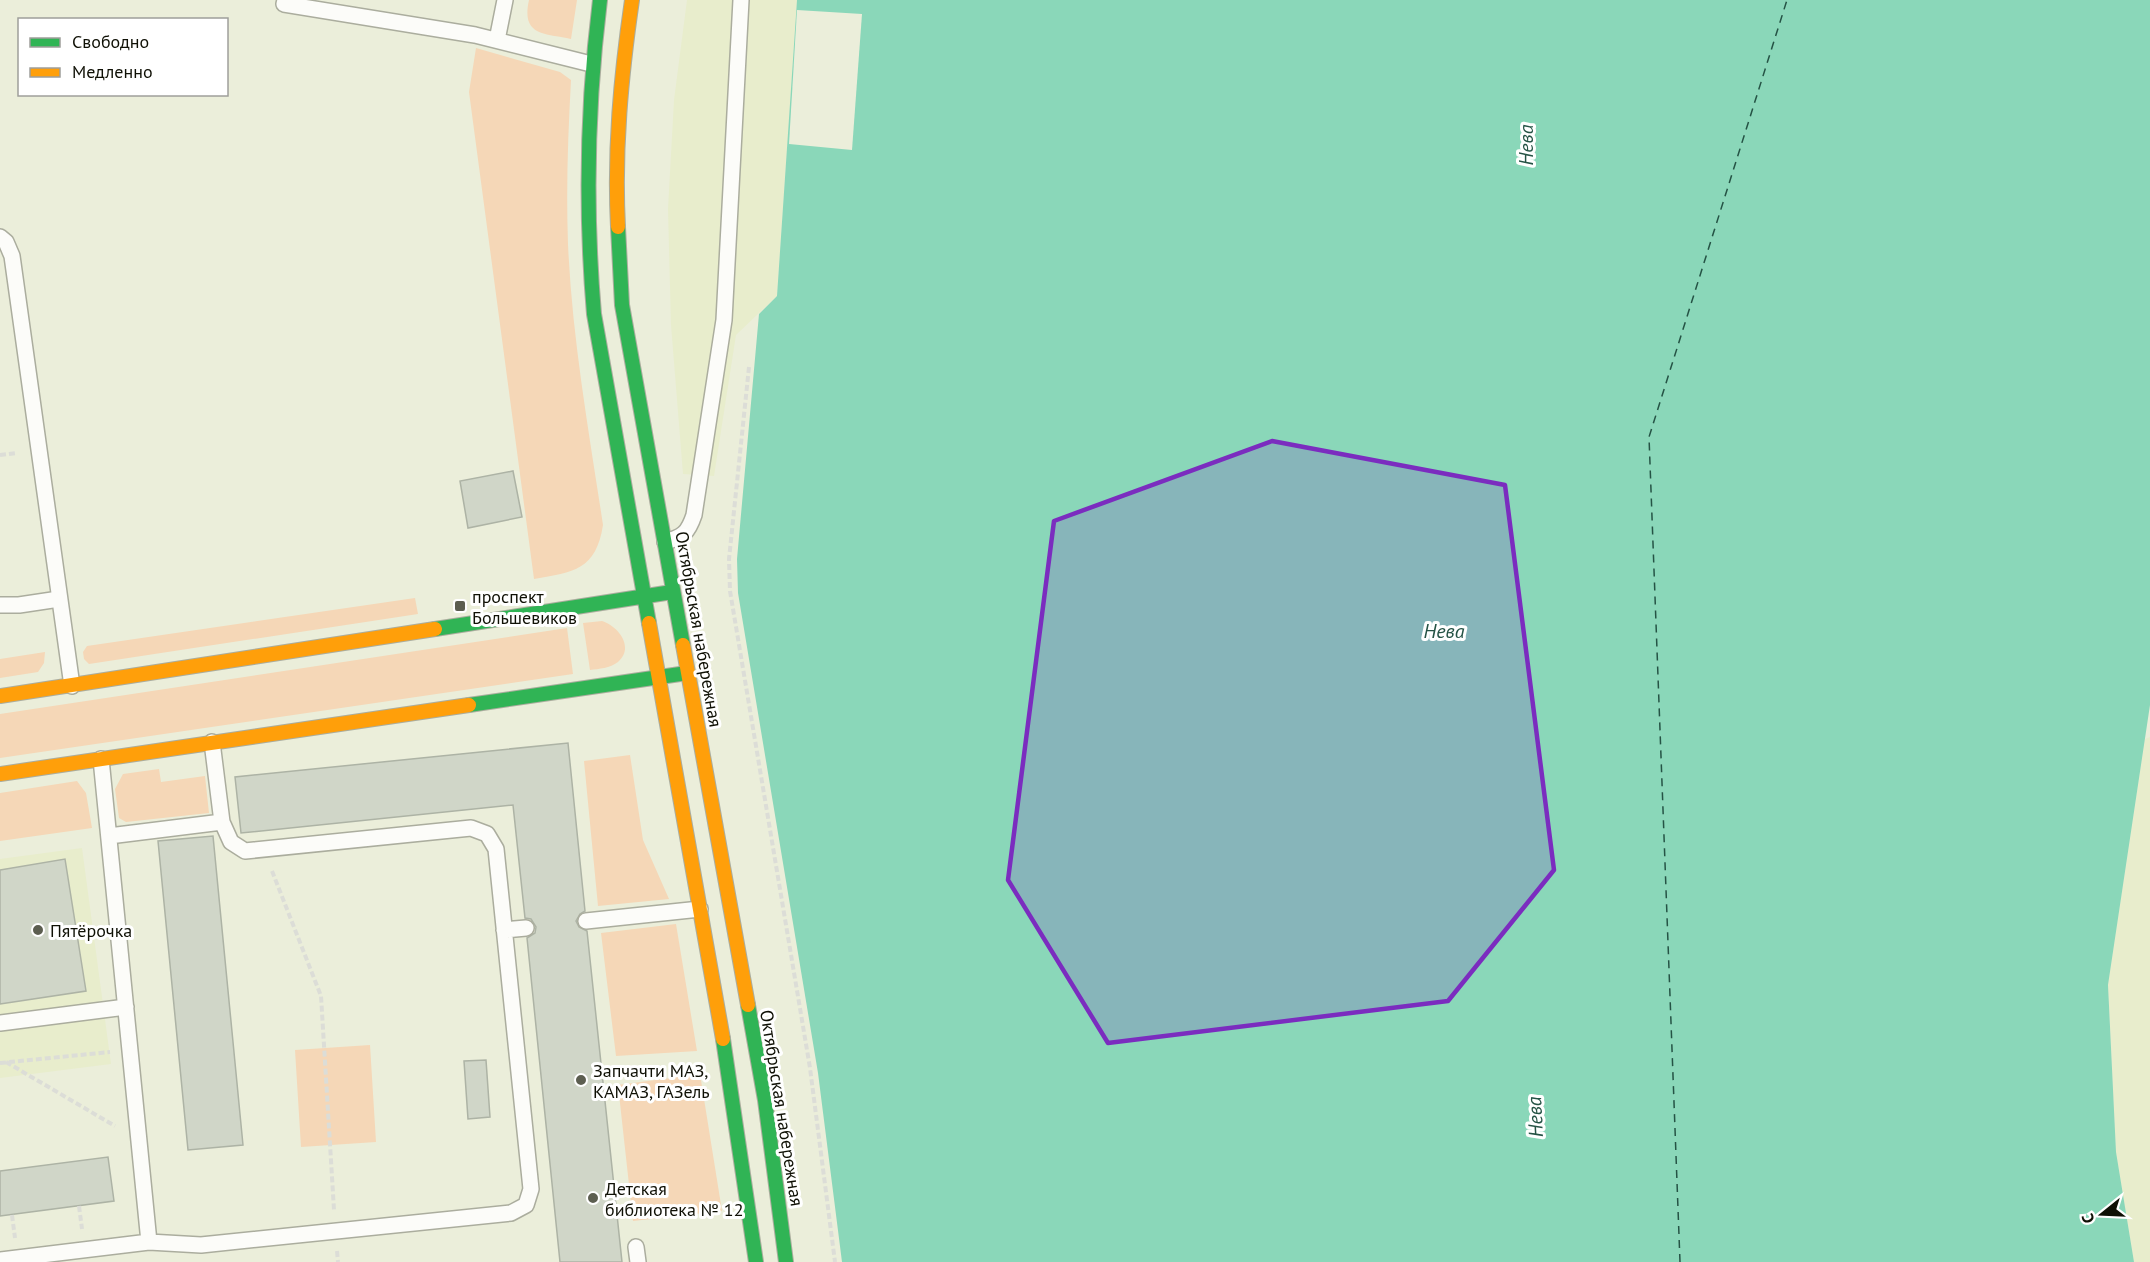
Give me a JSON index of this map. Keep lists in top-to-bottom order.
{
  "streets": {
    "main road": ["Октябрьская набережная"]
  },
  "water": ["Нева"],
  "places": {
    "transit": ["проспект Большевиков"],
    "other": ["Пятёрочка", "Запчачти МАЗ, КАМАЗ, ГАЗель", "Детская библиотека № 12"]
  },
  "legend": ["Свободно", "Медленно"],
  "north": "left"
}
